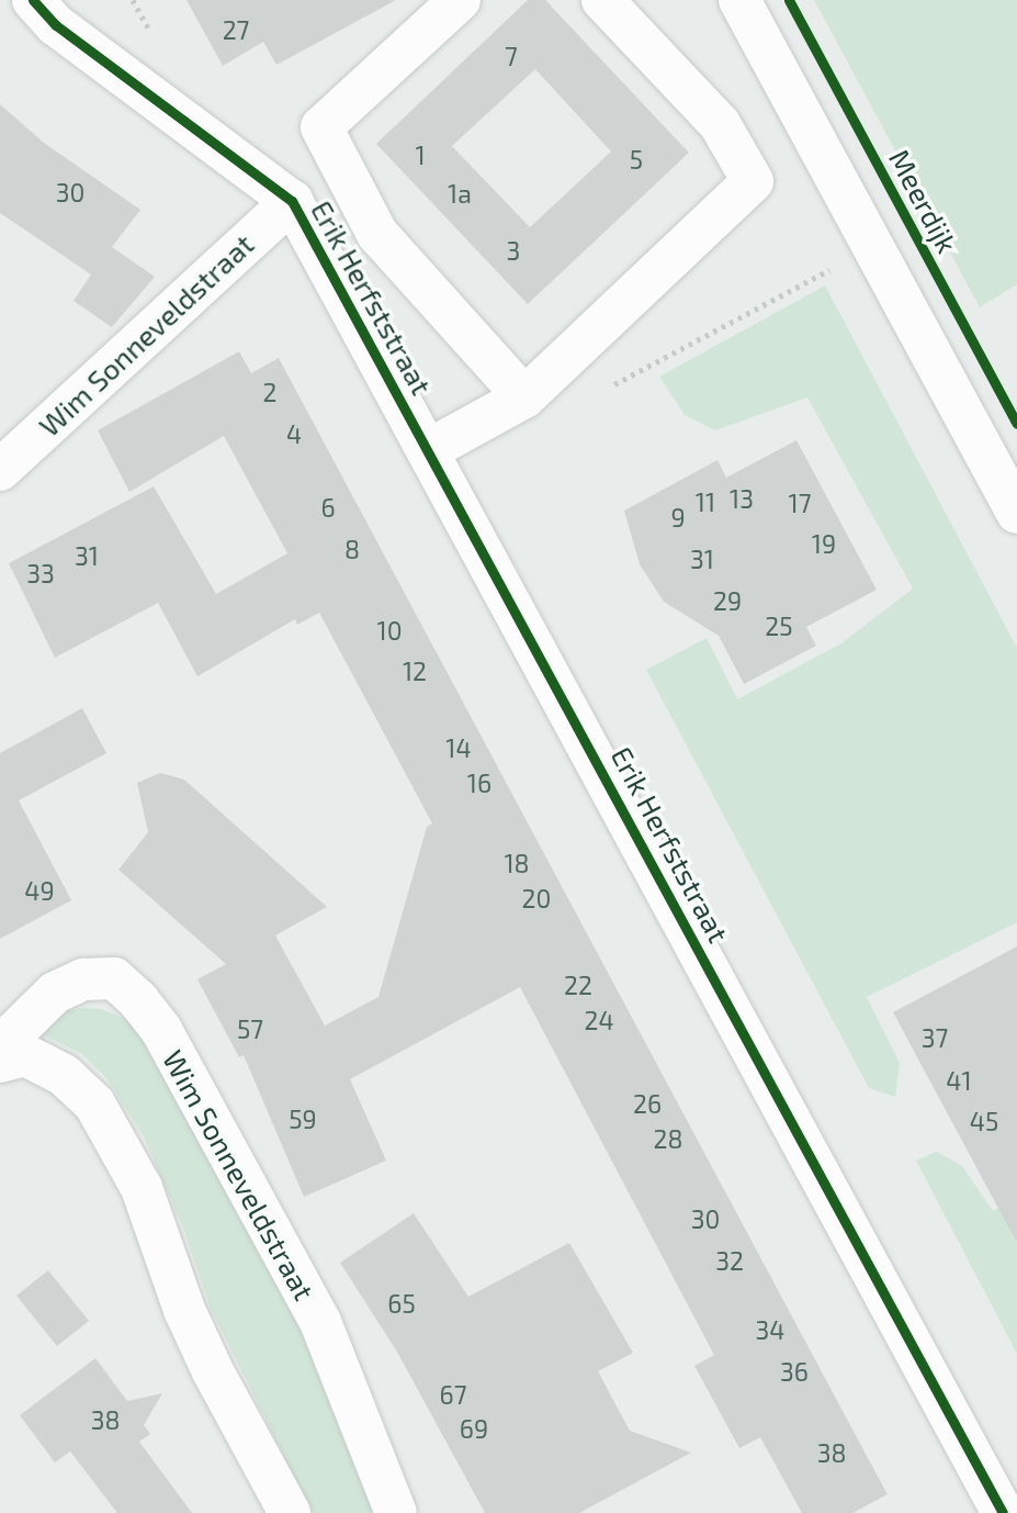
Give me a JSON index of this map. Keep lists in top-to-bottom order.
{
  "streets": {
    "street": ["Erik Herfststraat", "Wim Sonneveldstraat"],
    "cycle path": ["Meerdijk"]
  },
  "crossings": [
    ["Erik Herfststraat", "Wim Sonneveldstraat"]
  ],
  "house_numbers": [
    "27",
    "7",
    "1",
    "5",
    "30",
    "1a",
    "3",
    "2",
    "4",
    "13",
    "11",
    "17",
    "6",
    "9",
    "19",
    "8",
    "31",
    "31",
    "33",
    "29",
    "25",
    "10",
    "12",
    "14",
    "16",
    "18",
    "49",
    "20",
    "22",
    "24",
    "57",
    "37",
    "41",
    "26",
    "59",
    "45",
    "28",
    "30",
    "32",
    "65",
    "34",
    "36",
    "67",
    "38",
    "69",
    "38"
  ]
}
